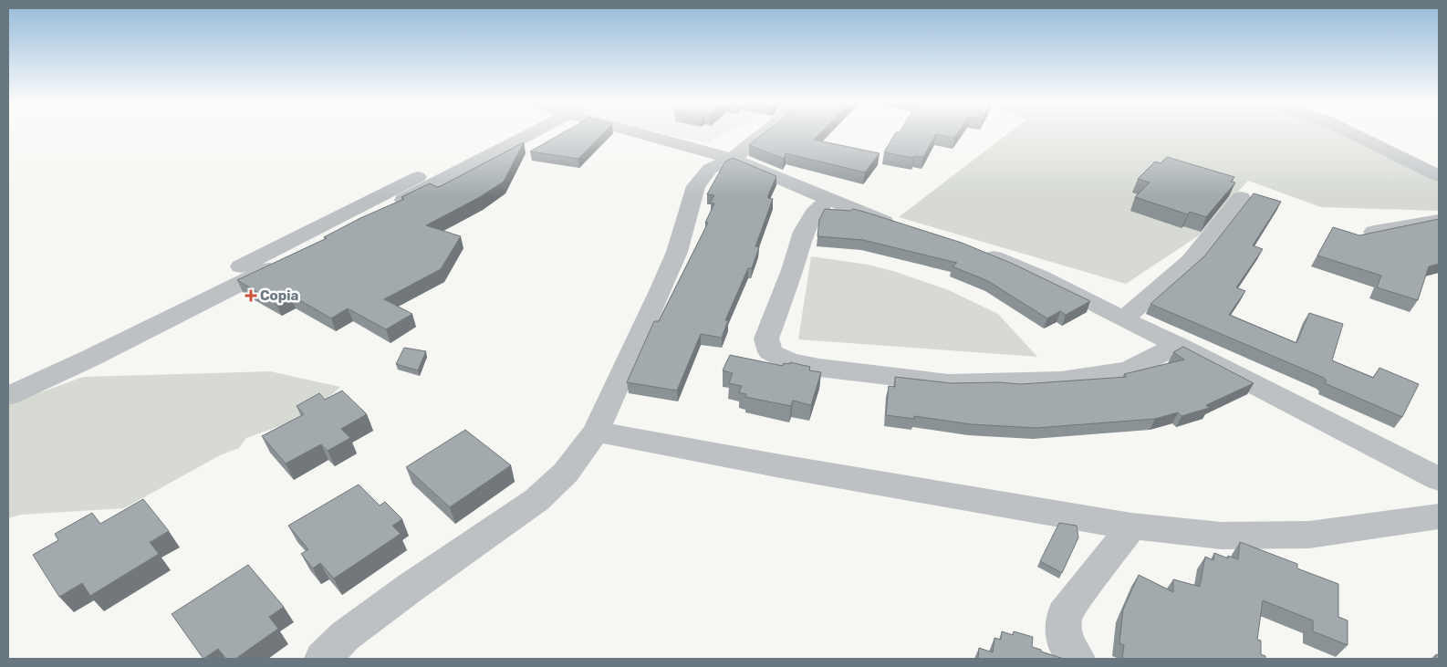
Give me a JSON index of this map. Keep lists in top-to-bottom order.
{
  "places": {
    "health": ["Copia"]
  }
}
